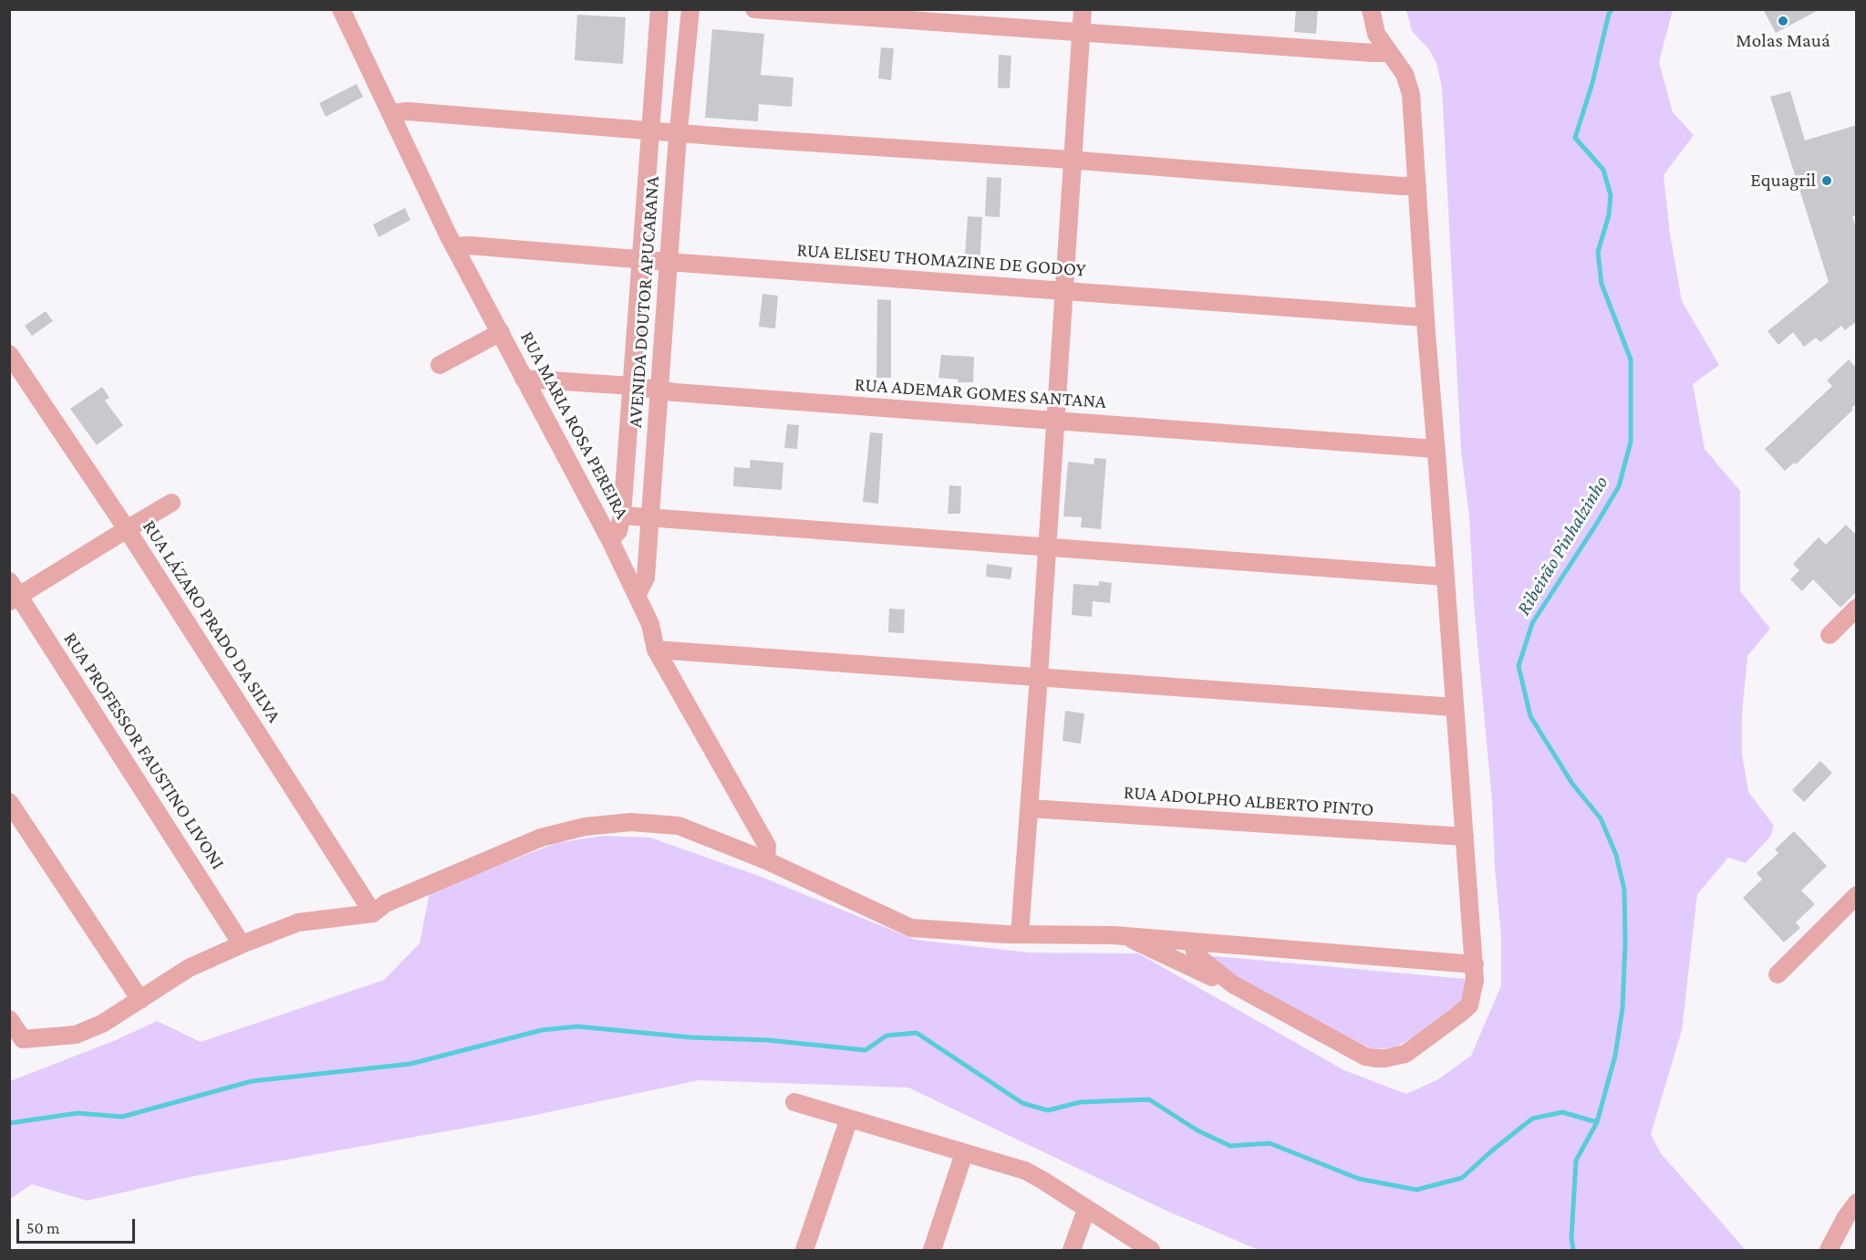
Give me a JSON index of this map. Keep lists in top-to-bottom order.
{
  "streets": {
    "street": [
      "RUA ELISEU THOMAZINE DE GODOY",
      "AVENIDA DOUTOR APUCARANA",
      "RUA ADEMAR GOMES SANTANA",
      "RUA MARIA ROSA PEREIRA",
      "RUA LÁZARO PRADO DA SILVA",
      "RUA PROFESSOR FAUSTINO LIVONI",
      "RUA ADOLPHO ALBERTO PINTO"
    ]
  },
  "crossings": [
    ["RUA ELISEU THOMAZINE DE GODOY", "AVENIDA DOUTOR APUCARANA"],
    ["RUA ELISEU THOMAZINE DE GODOY", "RUA MARIA ROSA PEREIRA"],
    ["AVENIDA DOUTOR APUCARANA", "RUA ADEMAR GOMES SANTANA"],
    ["AVENIDA DOUTOR APUCARANA", "RUA MARIA ROSA PEREIRA"],
    ["RUA ADEMAR GOMES SANTANA", "RUA MARIA ROSA PEREIRA"]
  ],
  "water": ["Ribeirão Pinhalzinho"],
  "places": ["Molas Mauá", "Equagril"],
  "scale_bar": "50 m"
}
